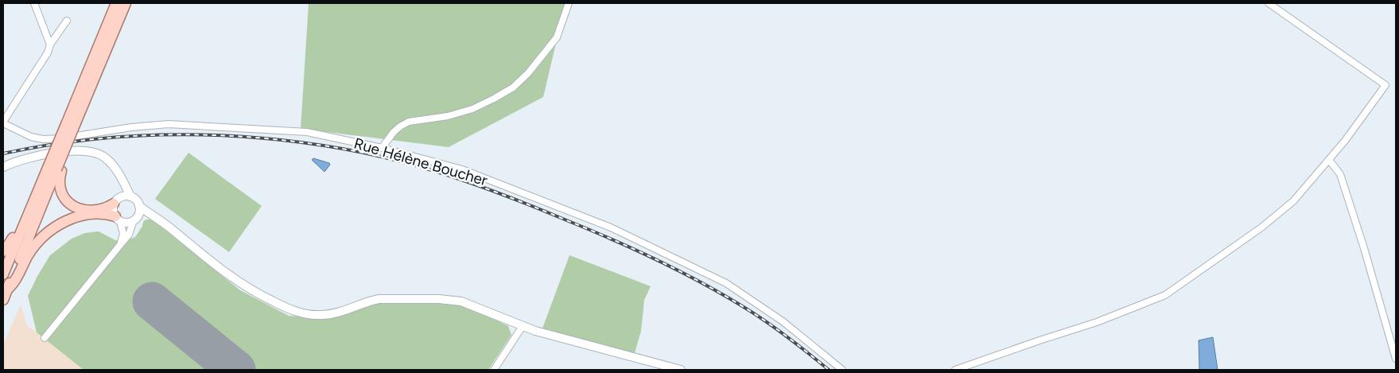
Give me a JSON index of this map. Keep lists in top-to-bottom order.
{
  "streets": {
    "street": ["Rue Hélène Boucher"]
  }
}
